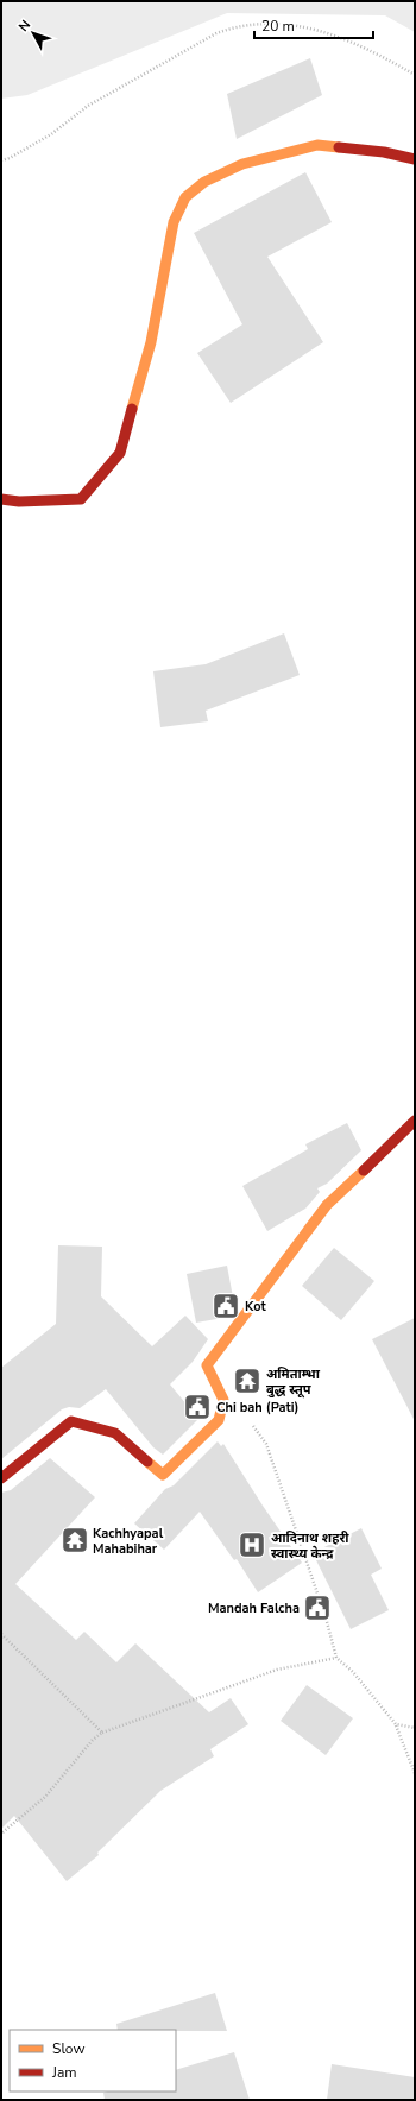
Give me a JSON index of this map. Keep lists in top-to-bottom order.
{
  "places": {
    "public building": ["Kot", "Chi bah (Pati)", "Mandah Falcha"],
    "temple": ["अमिताम्भा बुद्ध स्तूप", "Kachhyapal Mahabihar"],
    "hospital": ["आदिनाथ शहरी स्वास्थ्य केन्द्र"]
  },
  "legend": ["Slow", "Jam"],
  "scale_bar": "20 m",
  "north": "top left"
}
